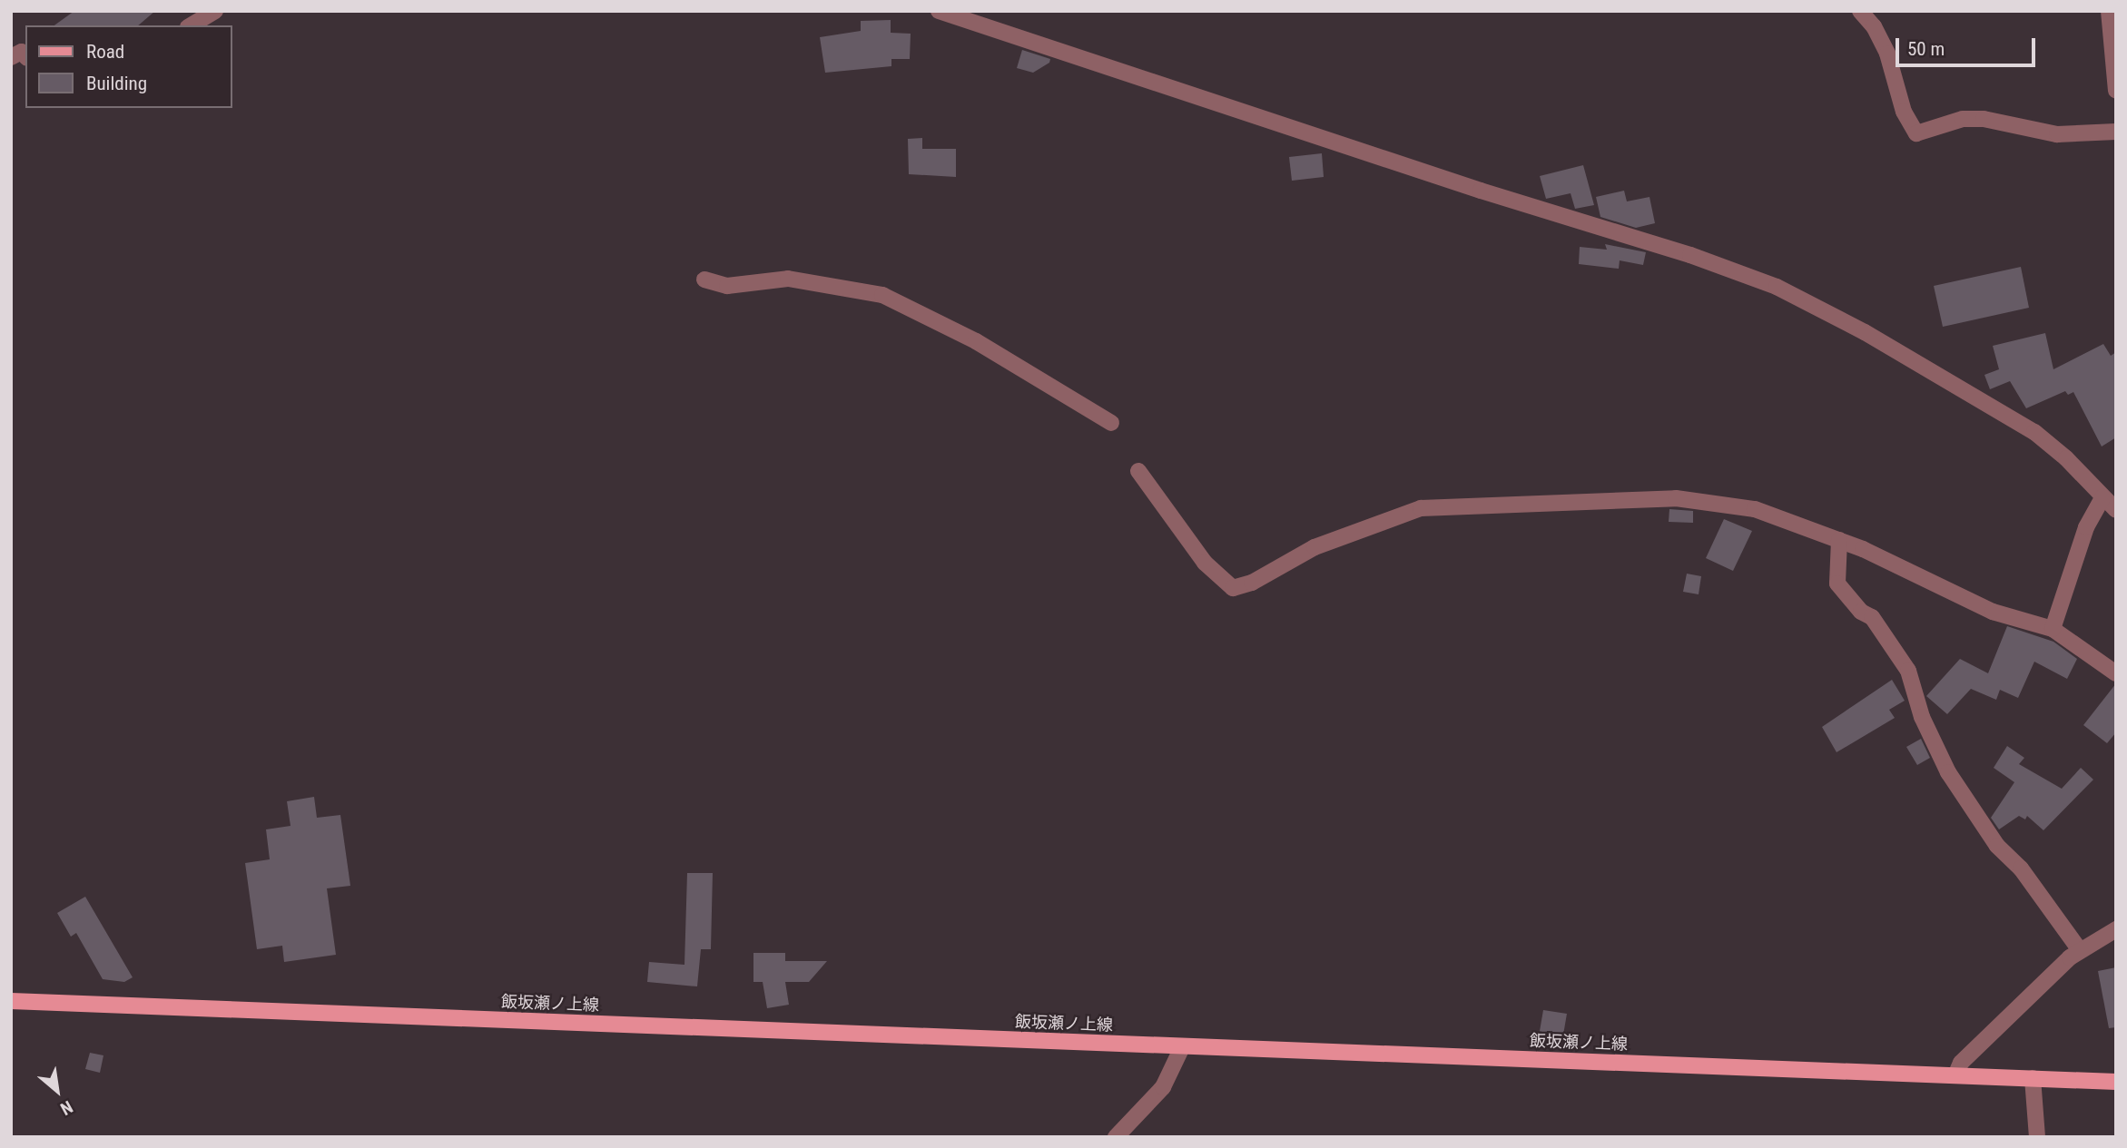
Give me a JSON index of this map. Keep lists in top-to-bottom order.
{
  "streets": {
    "main road": ["飯坂瀬ノ上線"]
  },
  "legend": ["Road", "Building"],
  "scale_bar": "50 m",
  "north": "bottom right"
}
